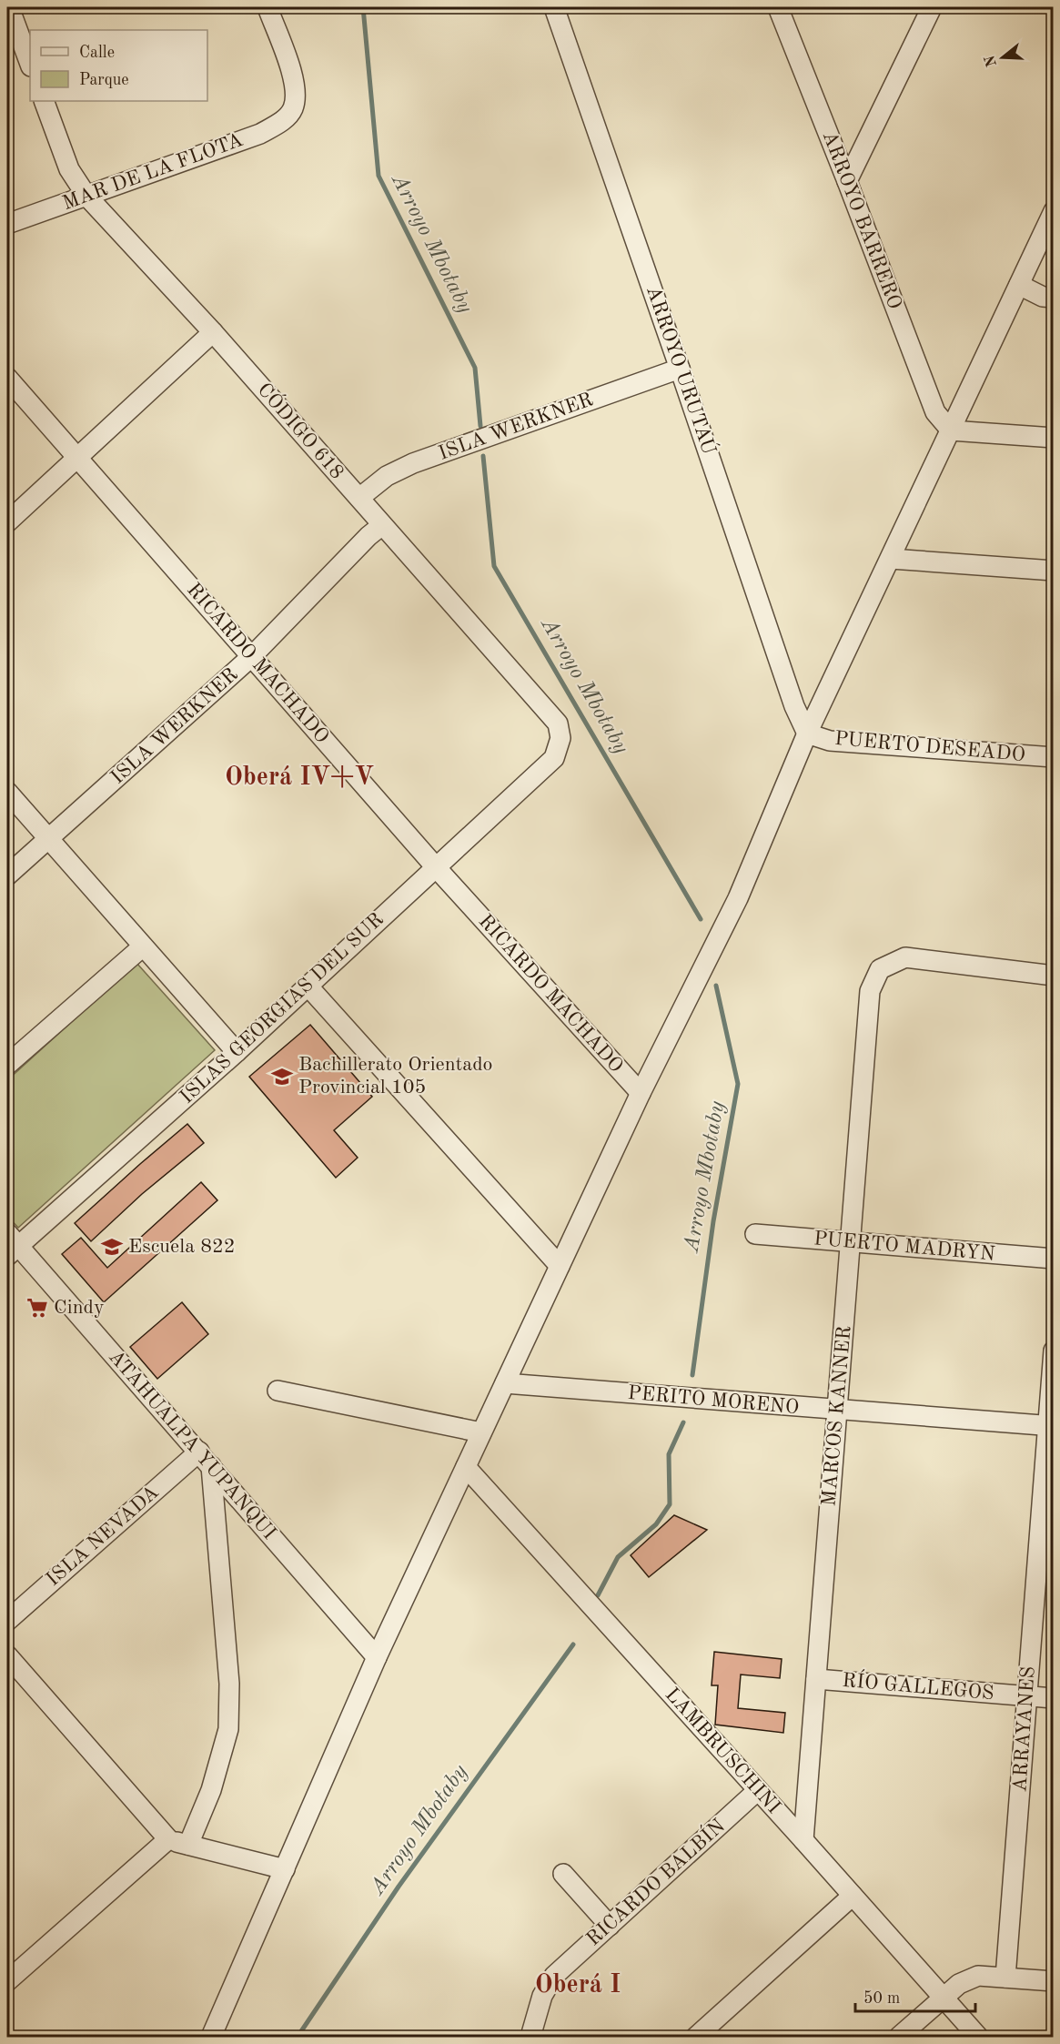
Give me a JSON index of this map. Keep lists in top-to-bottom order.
{
  "streets": {
    "street": [
      "MAR DE LA FLOTA",
      "ARROYO BARRERO",
      "ARROYO URUTAÚ",
      "ISLA WERKNER",
      "CÓDIGO 618",
      "RICARDO MACHADO",
      "PUERTO DESEADO",
      "ISLAS GEORGIAS DEL SUR",
      "PUERTO MADRYN",
      "PERITO MORENO",
      "MARCOS KANNER",
      "ATAHUALPA YUPANQUI",
      "ISLA NEVADA",
      "RÍO GALLEGOS",
      "ARRAYANES",
      "LAMBRUSCHINI",
      "RICARDO BALBÍN"
    ]
  },
  "crossings": [
    ["MAR DE LA FLOTA", "CÓDIGO 618"],
    ["ARROYO URUTAÚ", "ISLA WERKNER"],
    ["ARROYO URUTAÚ", "PUERTO DESEADO"],
    ["ISLA WERKNER", "CÓDIGO 618"],
    ["ISLA WERKNER", "RICARDO MACHADO"],
    ["CÓDIGO 618", "ISLAS GEORGIAS DEL SUR"],
    ["RICARDO MACHADO", "ISLAS GEORGIAS DEL SUR"],
    ["ISLAS GEORGIAS DEL SUR", "ATAHUALPA YUPANQUI"],
    ["PUERTO MADRYN", "MARCOS KANNER"],
    ["PERITO MORENO", "MARCOS KANNER"],
    ["PERITO MORENO", "ARRAYANES"],
    ["MARCOS KANNER", "RÍO GALLEGOS"],
    ["MARCOS KANNER", "LAMBRUSCHINI"],
    ["ATAHUALPA YUPANQUI", "ISLA NEVADA"],
    ["RÍO GALLEGOS", "ARRAYANES"],
    ["LAMBRUSCHINI", "RICARDO BALBÍN"]
  ],
  "districts": ["Oberá IV+V", "Oberá I"],
  "water": ["Arroyo Mbotaby"],
  "places": {
    "school or university": ["Bachillerato Orientado Provincial 105", "Escuela 822"],
    "supermarket": ["Cindy"]
  },
  "legend": ["Calle", "Parque"],
  "scale_bar": "50 m",
  "north": "left"
}
